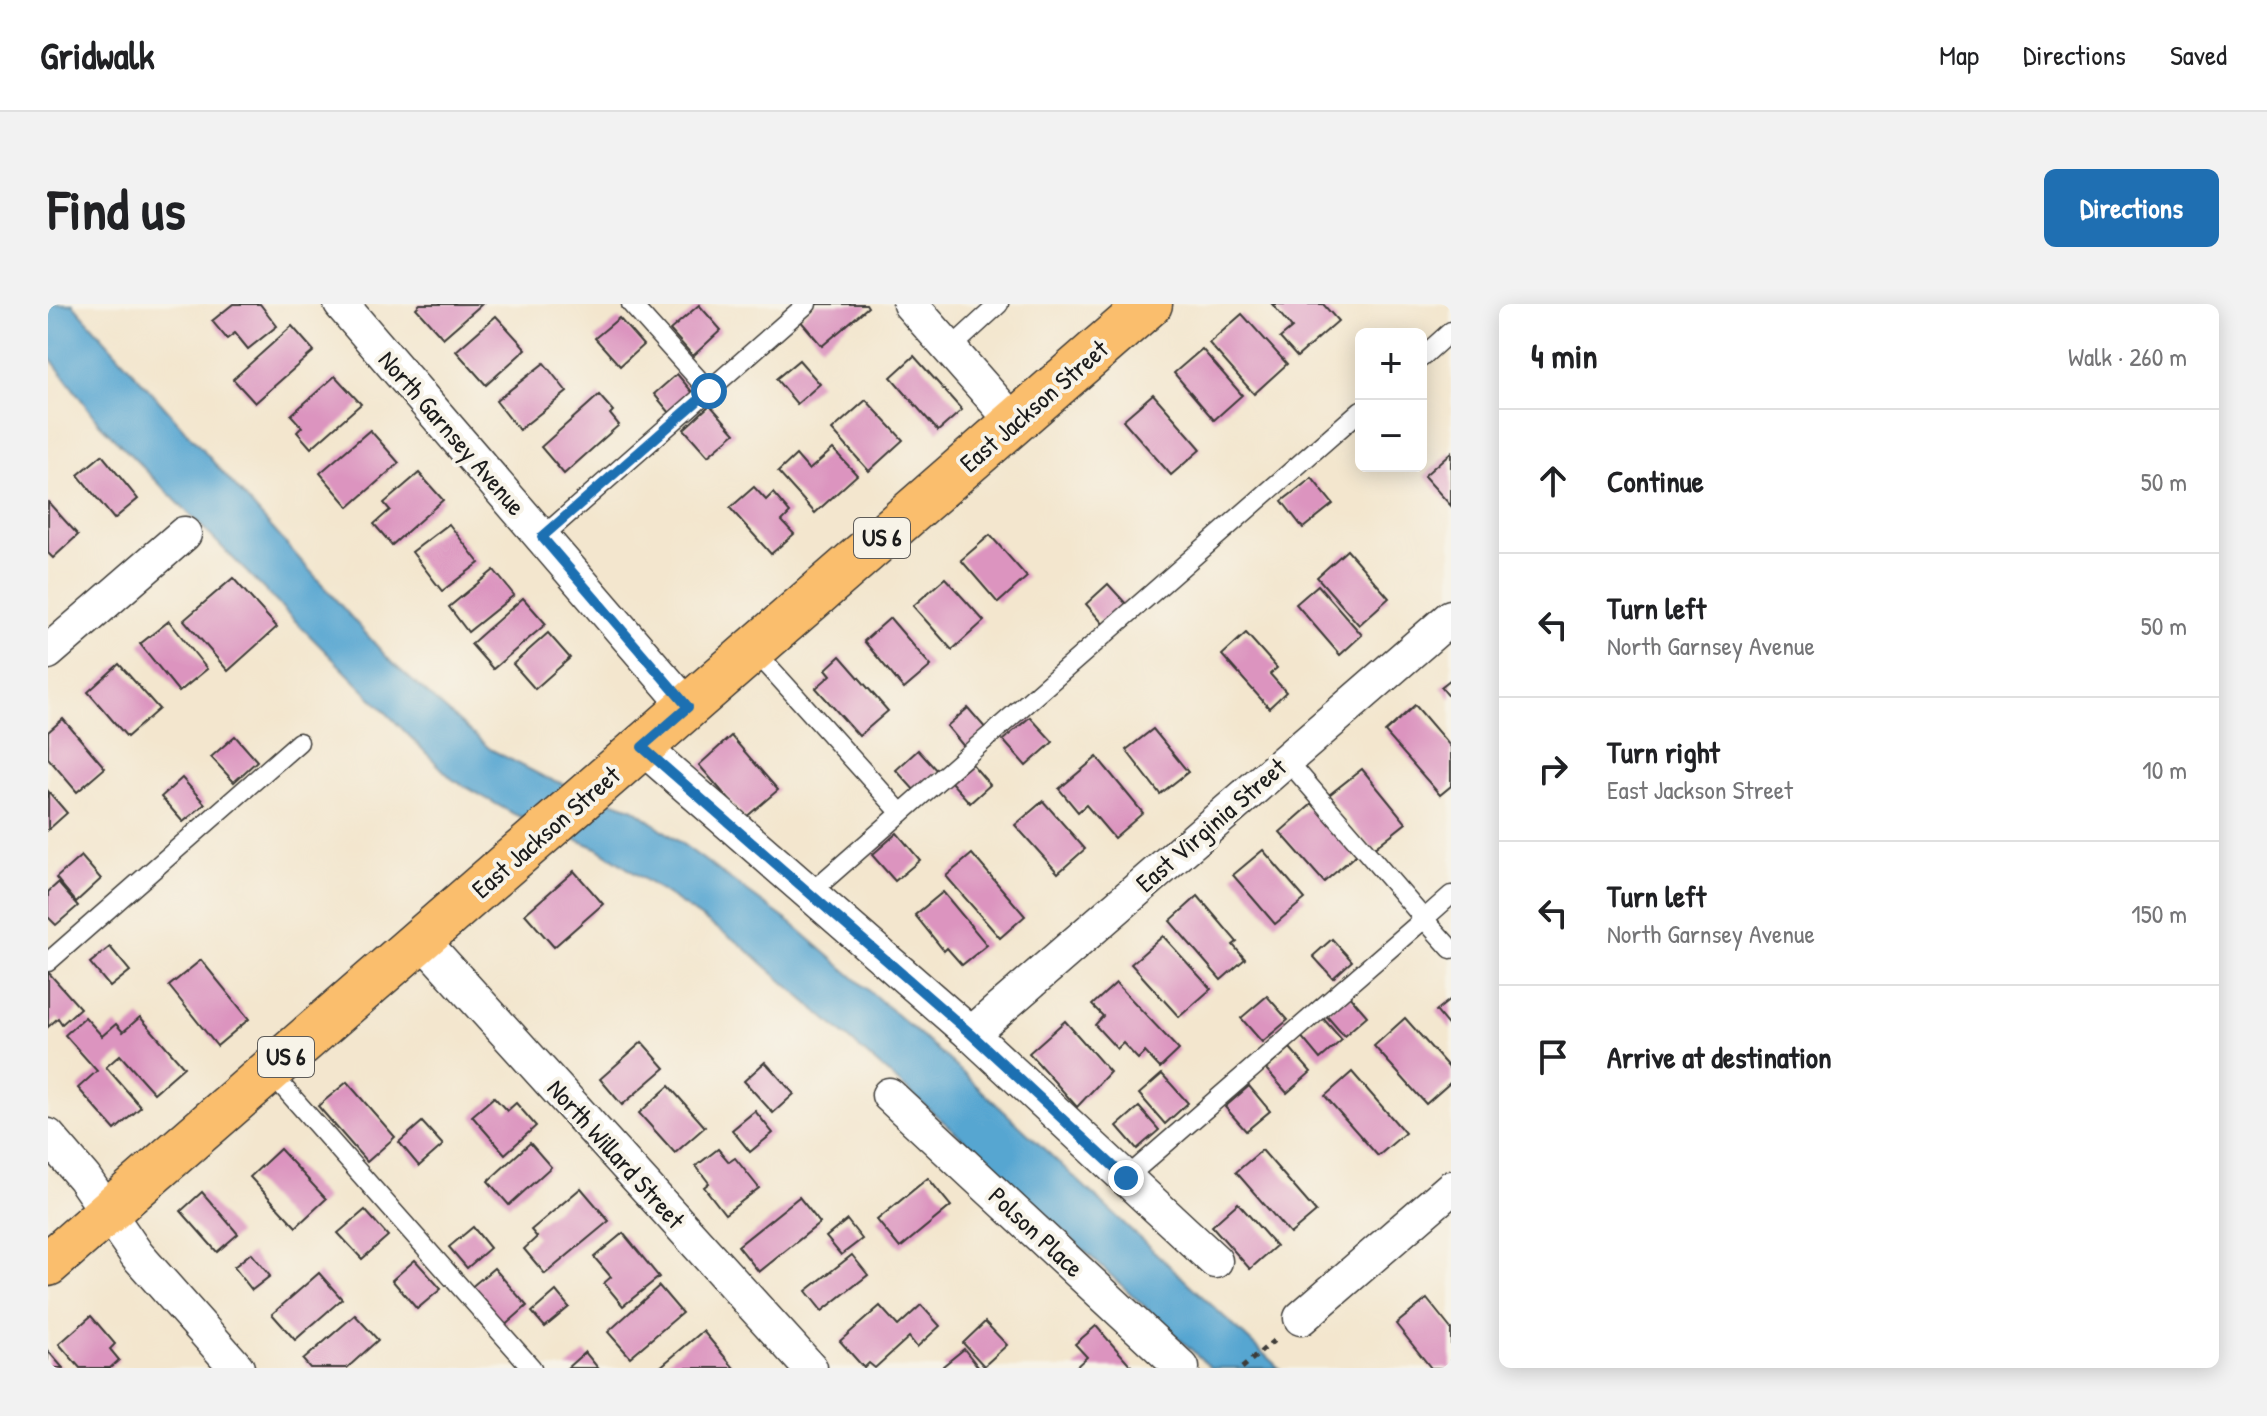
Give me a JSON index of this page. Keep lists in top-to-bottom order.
{
  "streets": {
    "main road": ["East Jackson Street", "US 6"],
    "street": [
      "North Garnsey Avenue",
      "East Virginia Street",
      "North Willard Street",
      "Polson Place"
    ]
  },
  "crossings": [
    ["East Jackson Street", "North Garnsey Avenue"],
    ["East Jackson Street", "North Willard Street"]
  ],
  "page": {
    "header": "Gridwalk",
    "nav": ["Map", "Directions", "Saved"],
    "buttons": "Directions",
    "title": "Find us",
    "heading": ["4 min", "Walk · 260 m"],
    "map_buttons": ["+", "−"],
    "list": [
      ["Continue", "50 m"],
      ["Turn left", "North Garnsey Avenue", "50 m"],
      ["Turn right", "East Jackson Street", "10 m"],
      ["Turn left", "North Garnsey Avenue", "150 m"],
      "Arrive at destination"
    ]
  }
}
